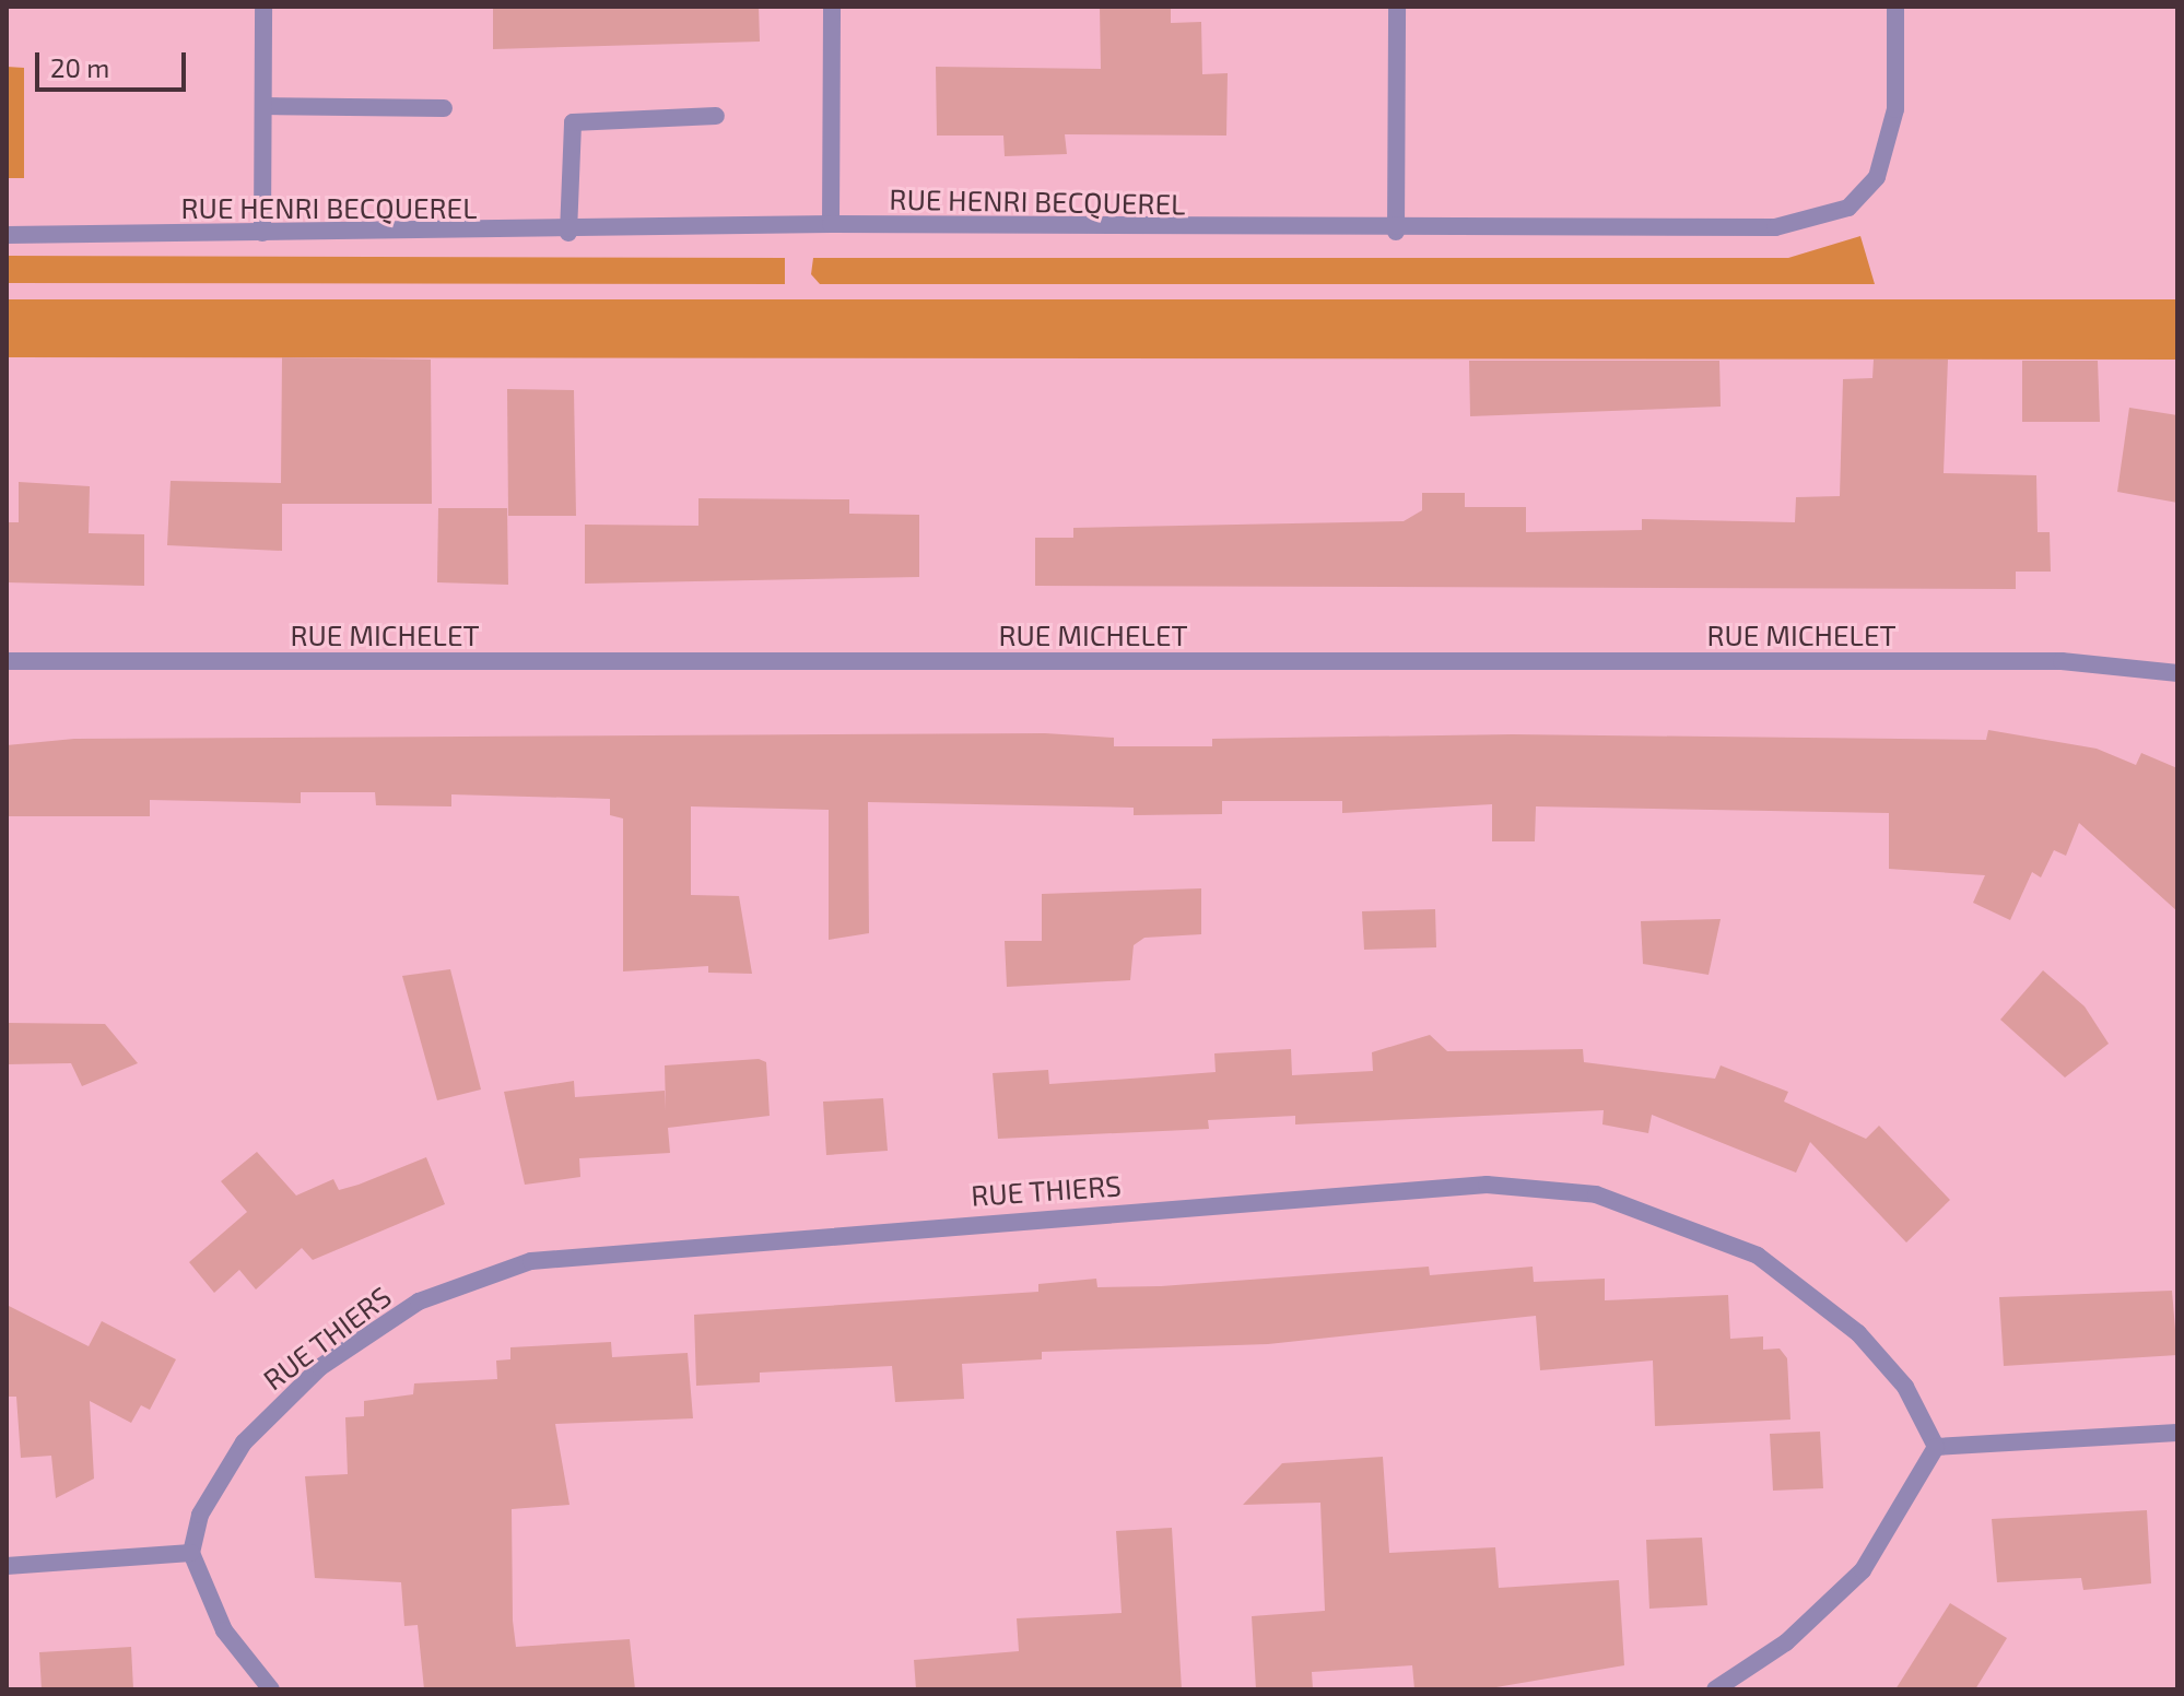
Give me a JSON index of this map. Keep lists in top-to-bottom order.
{
  "streets": {
    "street": ["RUE HENRI BECQUEREL", "RUE MICHELET", "RUE THIERS"]
  },
  "scale_bar": "20 m"
}
